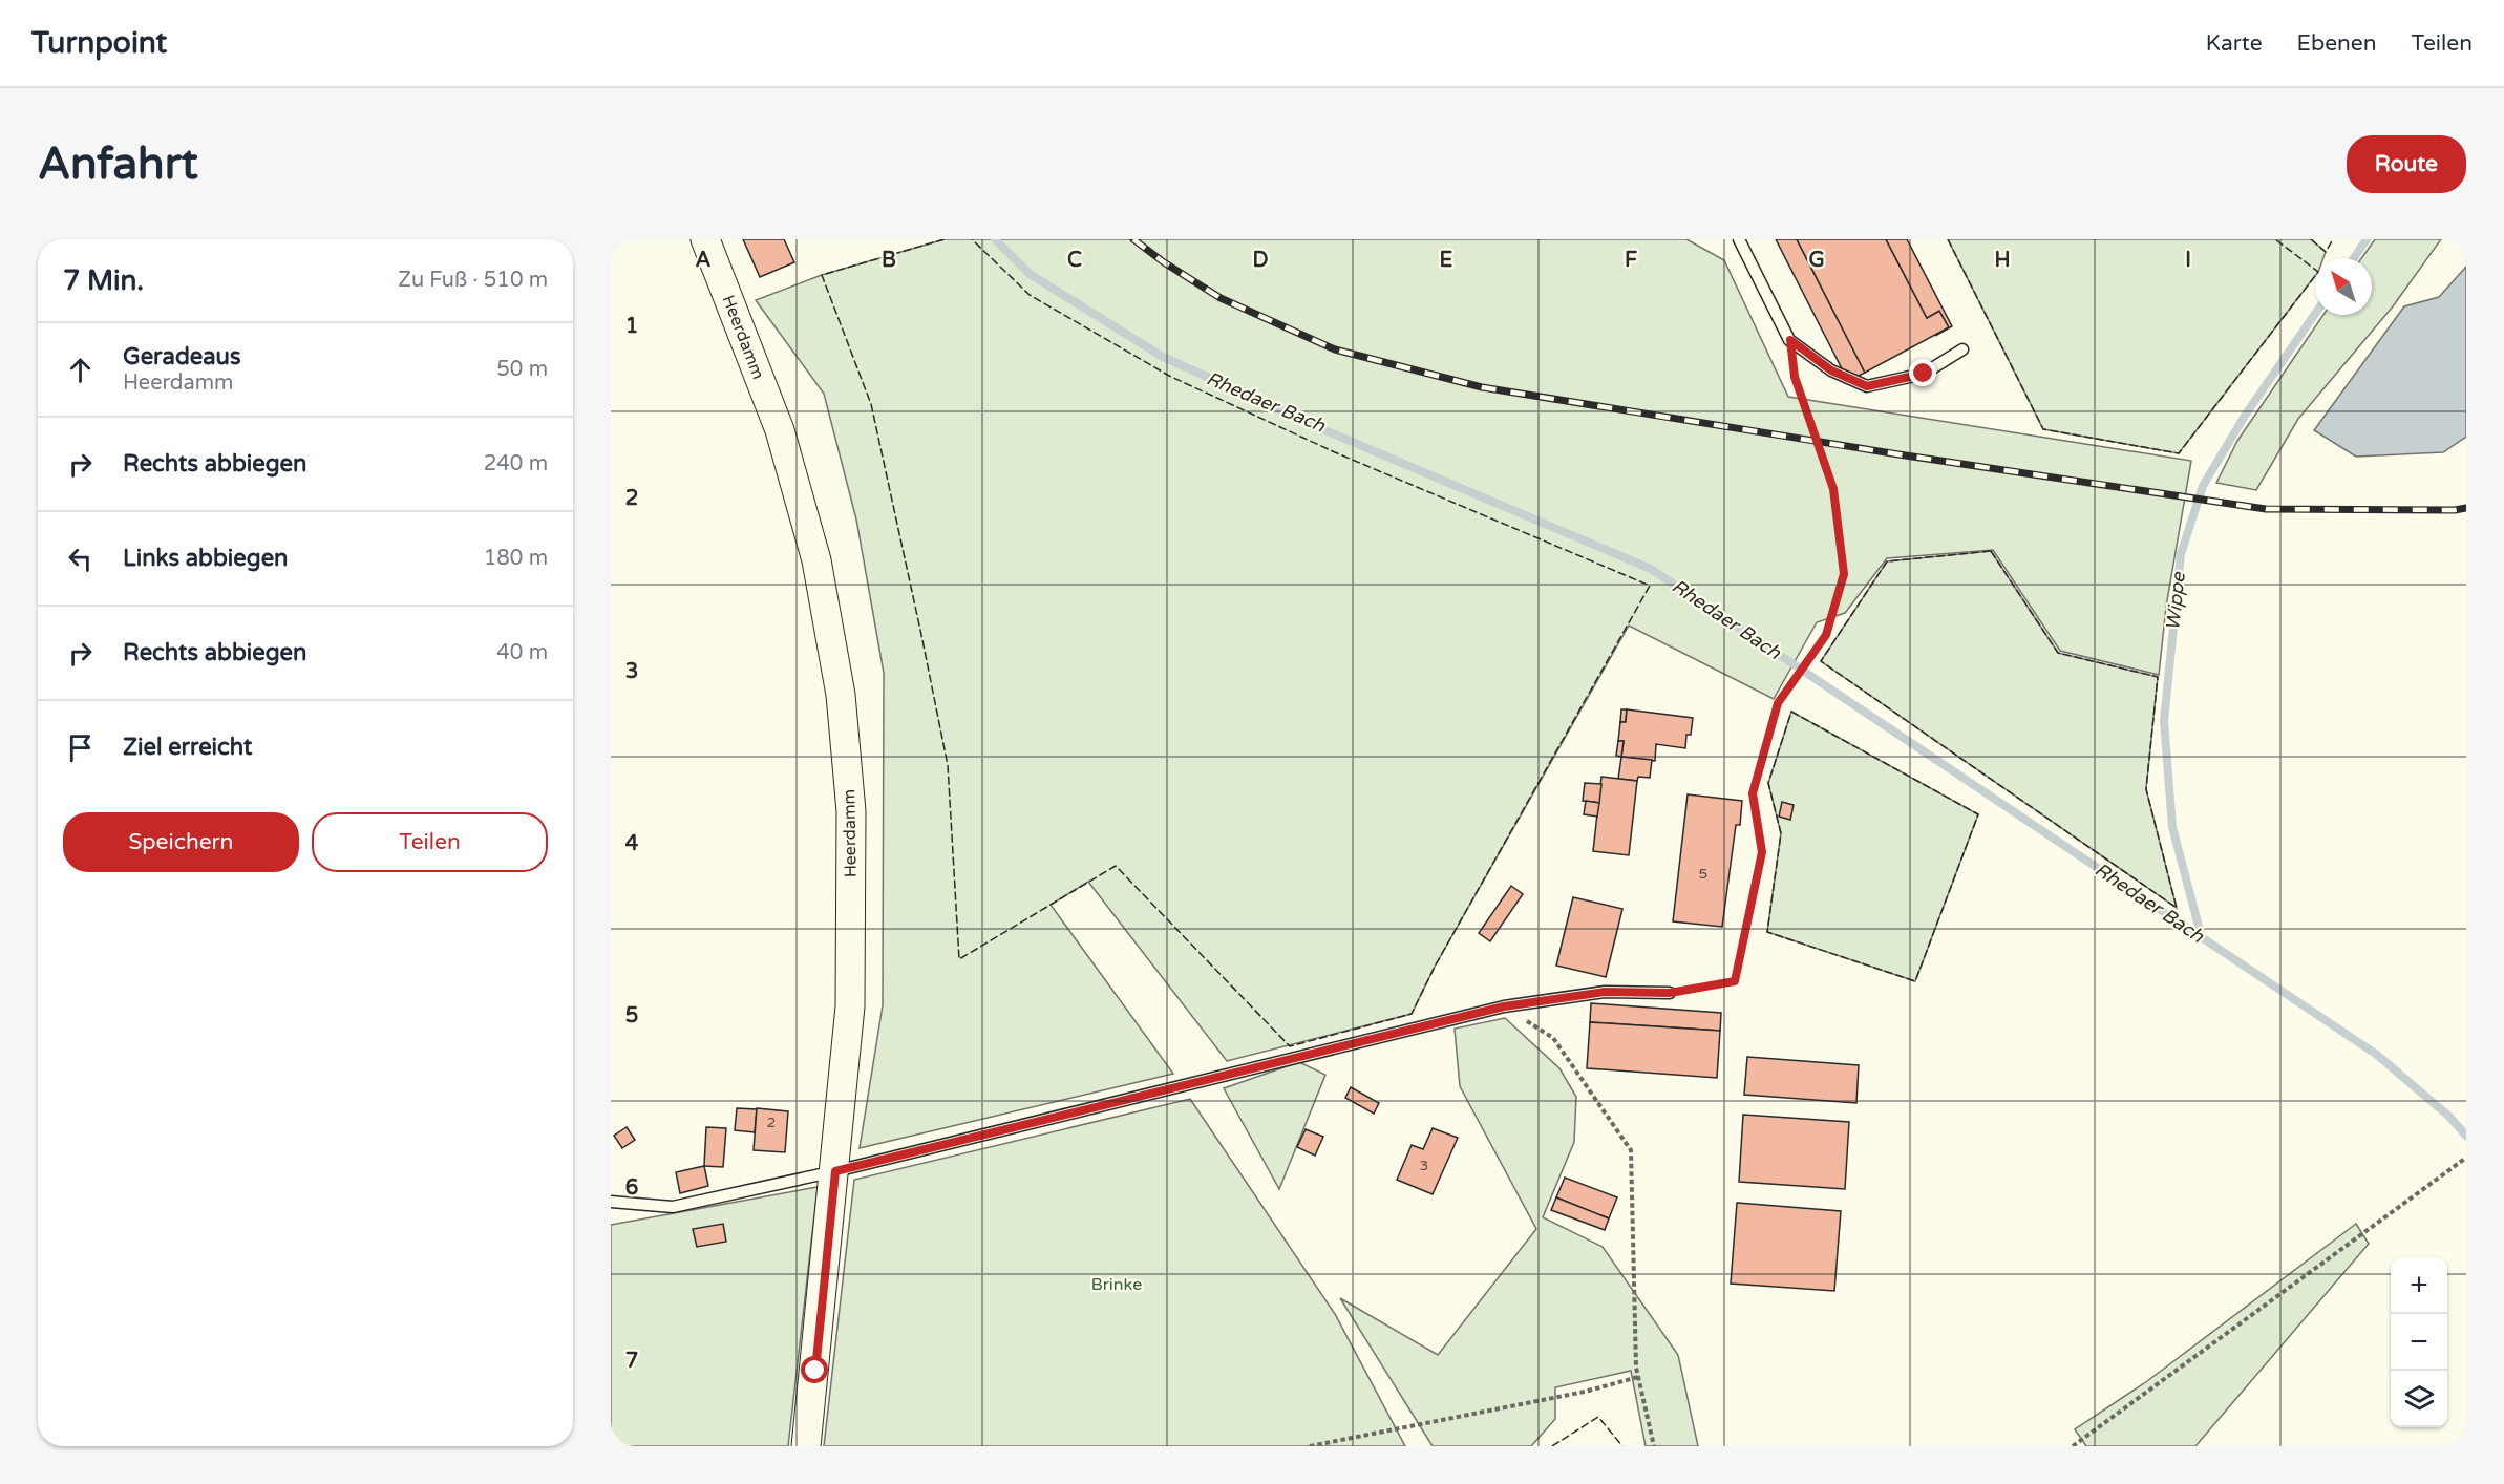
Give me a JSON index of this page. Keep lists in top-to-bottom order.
{
  "streets": {
    "street": ["Heerdamm"]
  },
  "water": ["Rhedaer Bach", "Wippe"],
  "parks": ["Brinke"],
  "house_numbers": ["5", "2", "3"],
  "north": "top left",
  "page": {
    "header": "Turnpoint",
    "nav": ["Karte", "Ebenen", "Teilen"],
    "buttons": [
      "Route",
      ["Speichern", "Teilen"]
    ],
    "title": "Anfahrt",
    "heading": ["7 Min.", "Zu Fuß · 510 m"],
    "list": [
      ["Geradeaus", "Heerdamm", "50 m"],
      ["Rechts abbiegen", "240 m"],
      ["Links abbiegen", "180 m"],
      ["Rechts abbiegen", "40 m"],
      "Ziel erreicht"
    ],
    "map_buttons": ["+", "−"]
  },
  "grid": {
    "columns": [
      "A",
      "B",
      "C",
      "D",
      "E",
      "F",
      "G",
      "H",
      "I"
    ],
    "rows": [
      "1",
      "2",
      "3",
      "4",
      "5",
      "6",
      "7"
    ]
  }
}
